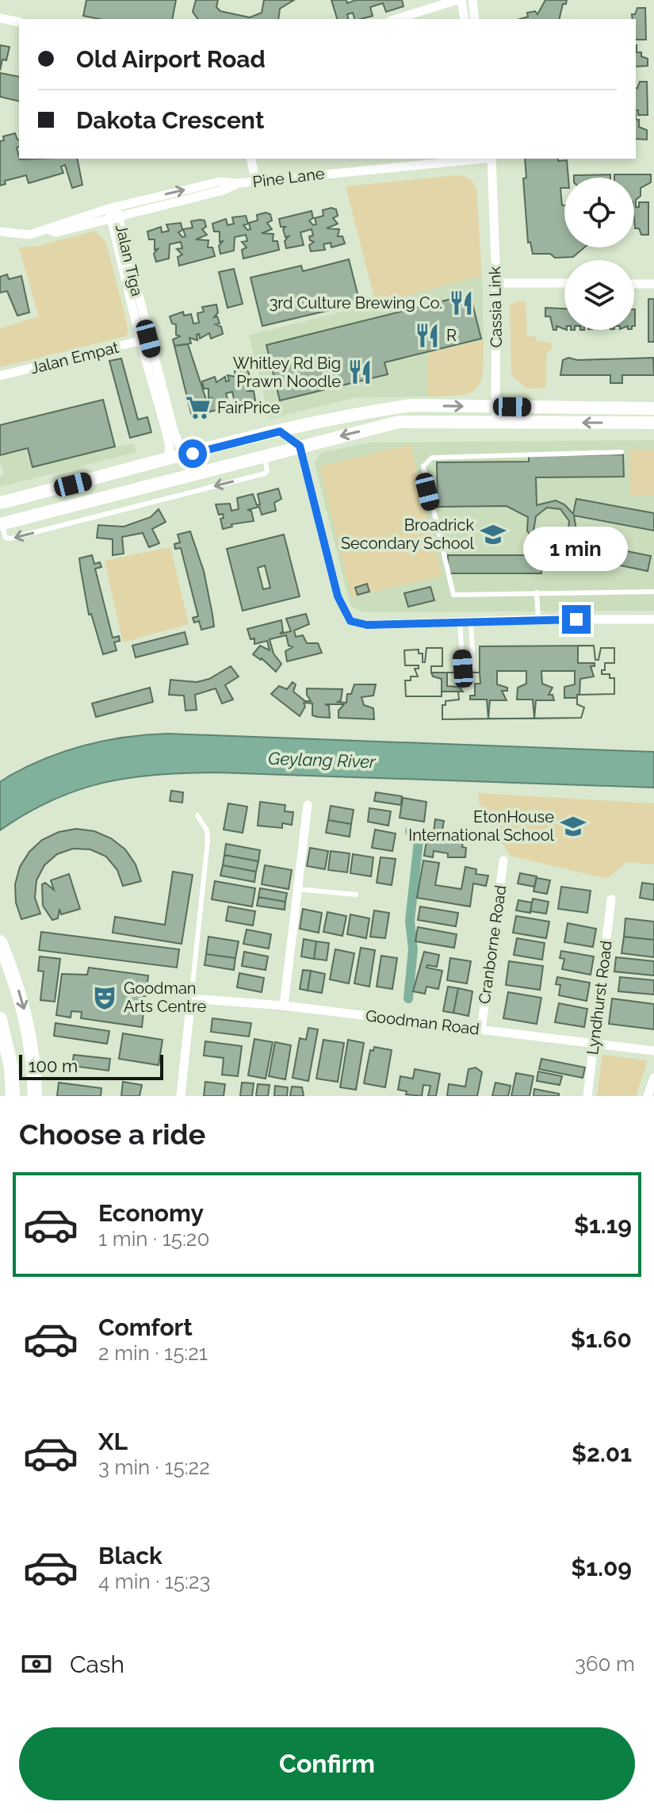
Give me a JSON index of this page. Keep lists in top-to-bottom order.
{
  "streets": {
    "street": [
      "Pine Lane",
      "Jalan Tiga",
      "Cassia Link",
      "Jalan Empat",
      "Cranborne Road",
      "Lyndhurst Road",
      "Goodman Road"
    ]
  },
  "crossings": [
    ["Pine Lane", "Jalan Tiga"],
    ["Jalan Tiga", "Jalan Empat"],
    ["Cranborne Road", "Goodman Road"],
    ["Lyndhurst Road", "Goodman Road"]
  ],
  "water": ["Geylang River"],
  "places": {
    "restaurant": ["3rd Culture Brewing Co.", "R", "Whitley Rd Big Prawn Noodle"],
    "supermarket": ["FairPrice"],
    "school or university": ["Broadrick Secondary School", "EtonHouse International School"],
    "theatre": ["Goodman Arts Centre"]
  },
  "scale_bar": "100 m",
  "page": {
    "banner": ["Old Airport Road", "Dakota Crescent"],
    "bubble": "1 min",
    "scale": "100 m",
    "heading": "Choose a ride",
    "list": [
      {
        "name": "Economy",
        "note": "1 min · 15:20",
        "value": "$1.19"
      },
      {
        "name": "Comfort",
        "note": "2 min · 15:21",
        "value": "$1.60"
      },
      {
        "name": "XL",
        "note": "3 min · 15:22",
        "value": "$2.01"
      },
      {
        "name": "Black",
        "note": "4 min · 15:23",
        "value": "$1.09"
      }
    ],
    "pay": ["Cash", "360 m"],
    "buttons": "Confirm"
  }
}
